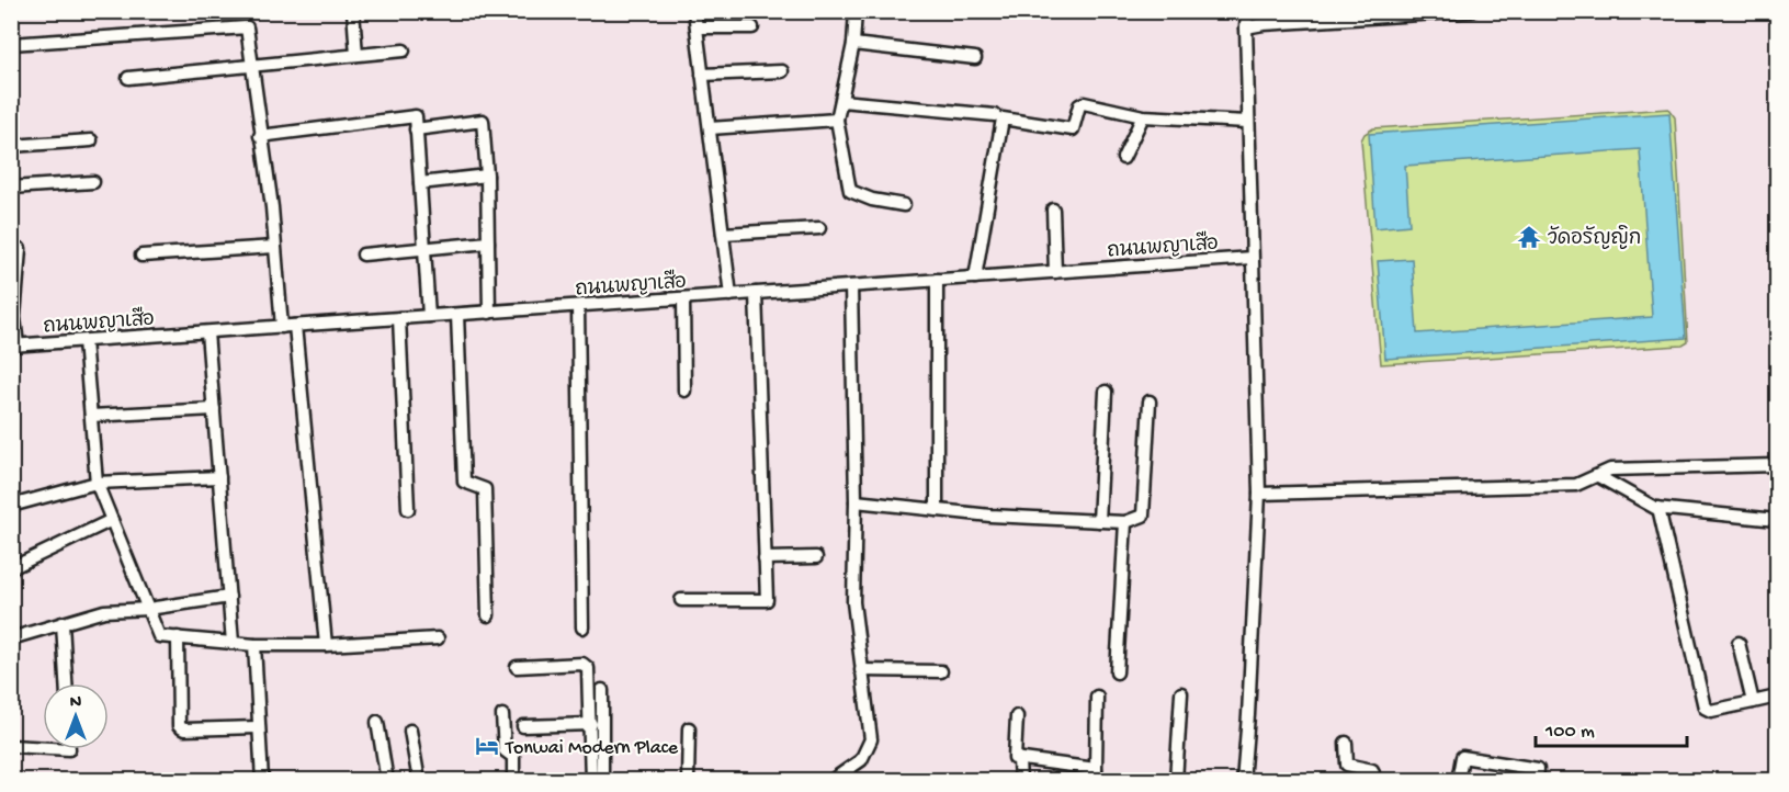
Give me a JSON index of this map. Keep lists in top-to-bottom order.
{
  "streets": {
    "street": ["ถนนพญาเสือ"]
  },
  "places": {
    "temple": ["วัดอรัญญิก"],
    "hotel": ["Tonwai Modern Place"]
  },
  "scale_bar": "100 m",
  "north": "top"
}
